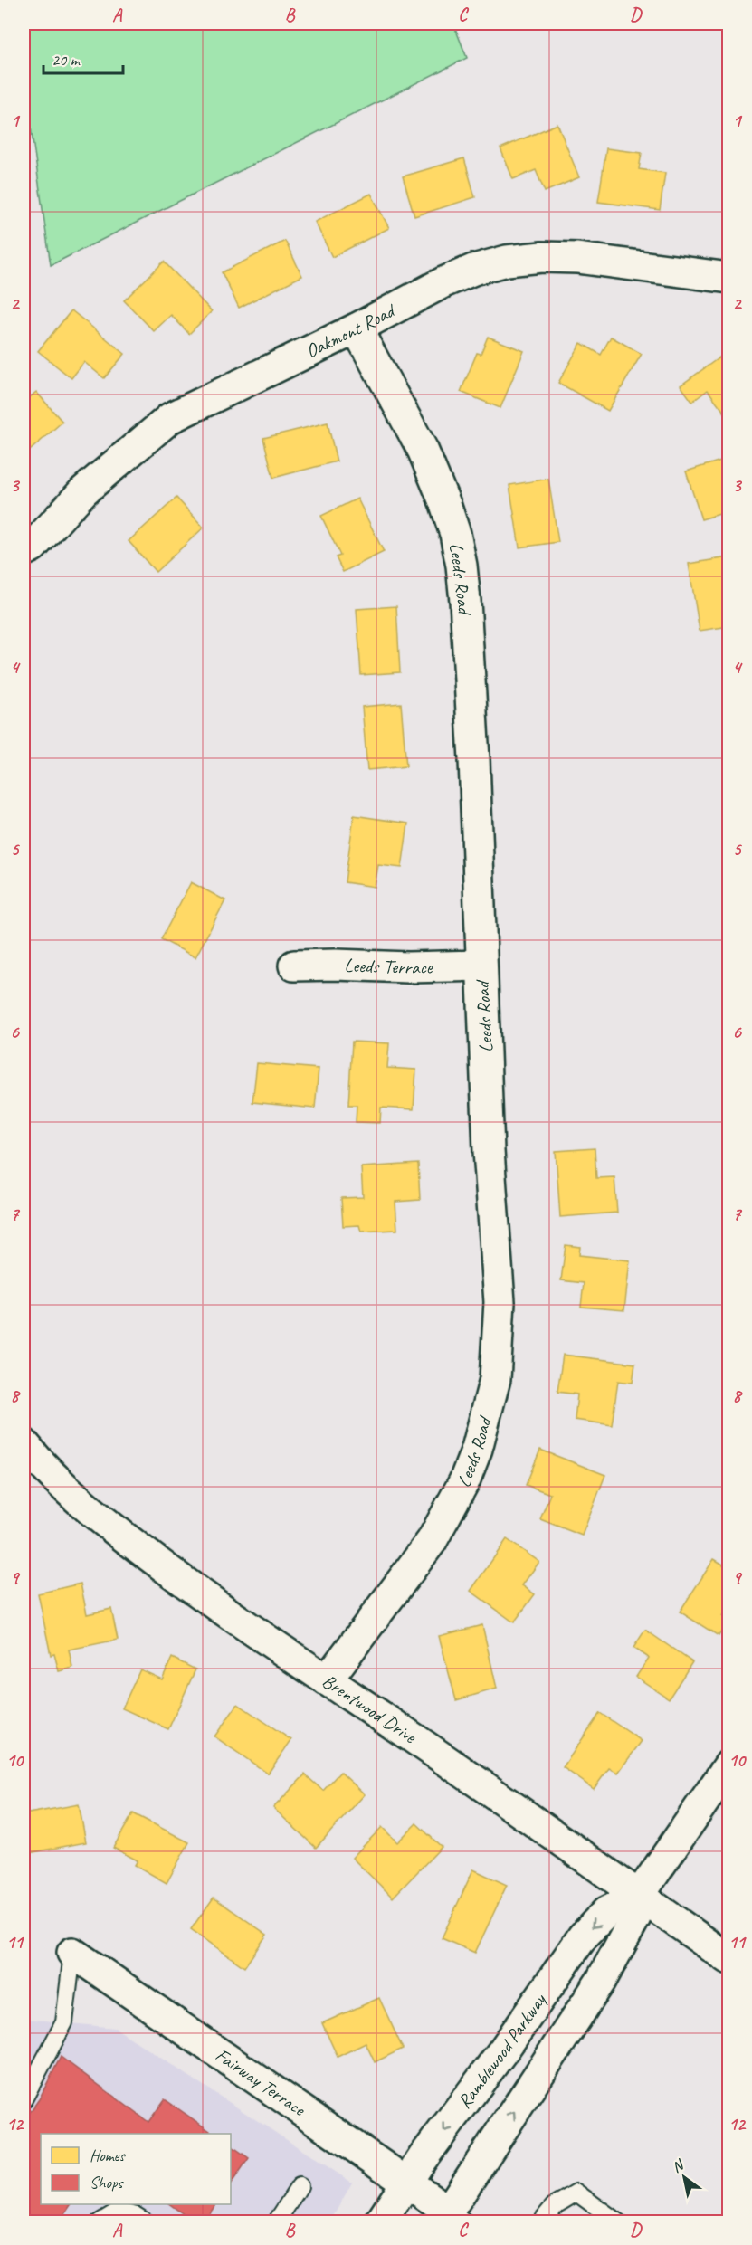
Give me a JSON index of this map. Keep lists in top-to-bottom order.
{
  "streets": {
    "street": [
      "Oakmont Road",
      "Leeds Road",
      "Leeds Terrace",
      "Brentwood Drive",
      "Ramblewood Parkway",
      "Fairway Terrace"
    ]
  },
  "crossings": [
    ["Oakmont Road", "Leeds Road"],
    ["Leeds Road", "Leeds Terrace"],
    ["Leeds Road", "Brentwood Drive"],
    ["Brentwood Drive", "Ramblewood Parkway"],
    ["Ramblewood Parkway", "Fairway Terrace"]
  ],
  "legend": ["Homes", "Shops"],
  "scale_bar": "20 m",
  "north": "top left",
  "grid": {
    "columns": [
      "A",
      "B",
      "C",
      "D"
    ],
    "rows": [
      "1",
      "2",
      "3",
      "4",
      "5",
      "6",
      "7",
      "8",
      "9",
      "10",
      "11",
      "12"
    ]
  }
}
